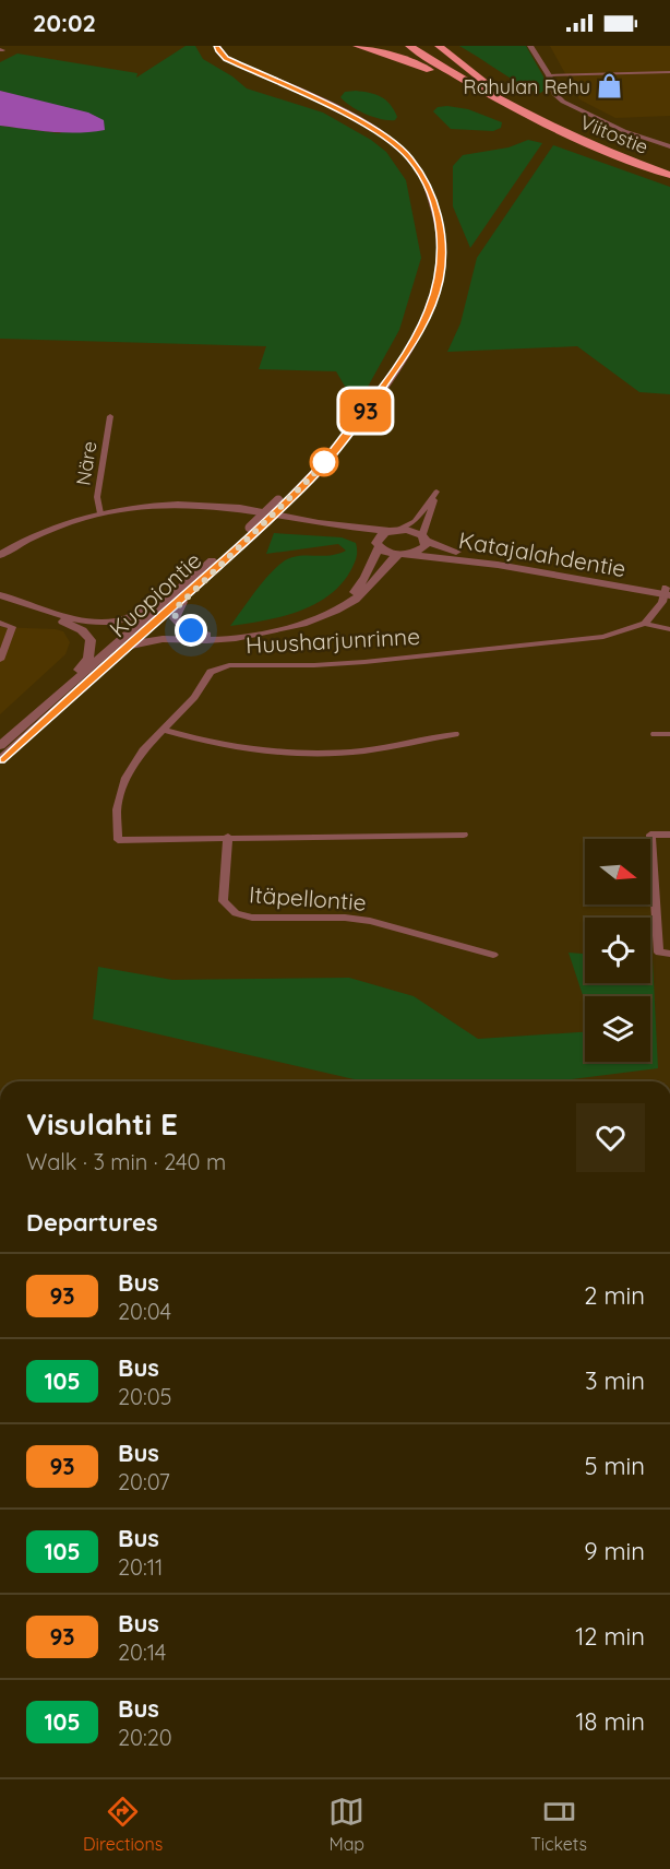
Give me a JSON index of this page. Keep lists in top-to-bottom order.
{
  "streets": {
    "highway": ["Viitostie"],
    "street": [
      "Näre",
      "Katajalahdentie",
      "Kuopiontie",
      "Huusharjunrinne",
      "Itäpellontie"
    ]
  },
  "crossings": [
    ["Huusharjunrinne", "Itäpellontie"]
  ],
  "places": {
    "shop": ["Rahulan Rehu"]
  },
  "lines": ["bus line 93"],
  "north": "right",
  "page": {
    "status": "20:02",
    "on_map": "93",
    "heading": [
      ["Visulahti E", "Walk · 3 min · 240 m"],
      "Departures"
    ],
    "list": [
      {
        "mark": "93",
        "name": "Bus",
        "note": "20:04",
        "value": "2 min"
      },
      {
        "mark": "105",
        "name": "Bus",
        "note": "20:05",
        "value": "3 min"
      },
      {
        "mark": "93",
        "name": "Bus",
        "note": "20:07",
        "value": "5 min"
      },
      {
        "mark": "105",
        "name": "Bus",
        "note": "20:11",
        "value": "9 min"
      },
      {
        "mark": "93",
        "name": "Bus",
        "note": "20:14",
        "value": "12 min"
      },
      {
        "mark": "105",
        "name": "Bus",
        "note": "20:20",
        "value": "18 min"
      }
    ],
    "tabs": ["Directions", "Map", "Tickets"]
  }
}
